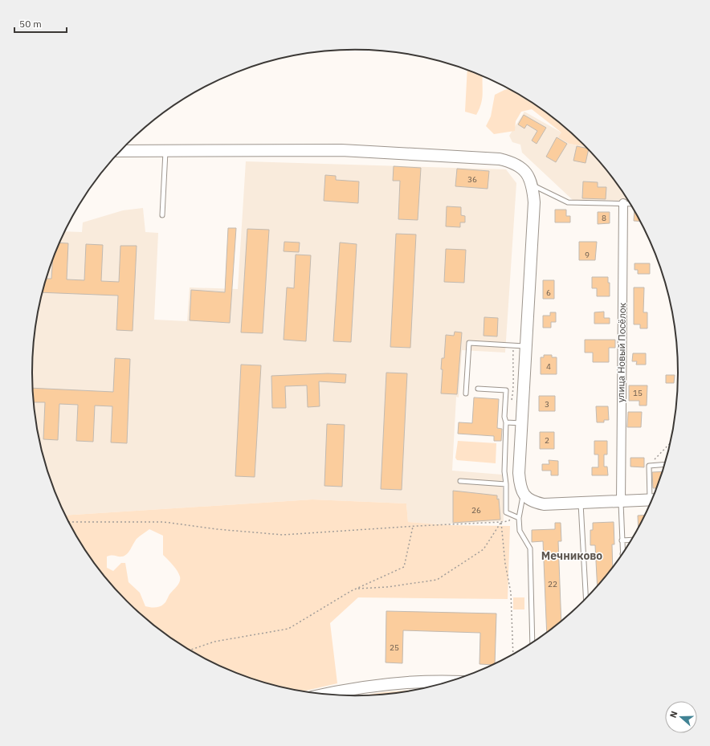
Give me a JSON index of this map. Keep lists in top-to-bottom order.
{
  "streets": {
    "street": ["улица Новый Посёлок"]
  },
  "districts": ["Мечниково"],
  "house_numbers": [
    "36",
    "8",
    "9",
    "6",
    "4",
    "15",
    "3",
    "2",
    "26",
    "22",
    "25"
  ],
  "scale_bar": "50 m",
  "north": "left"
}
